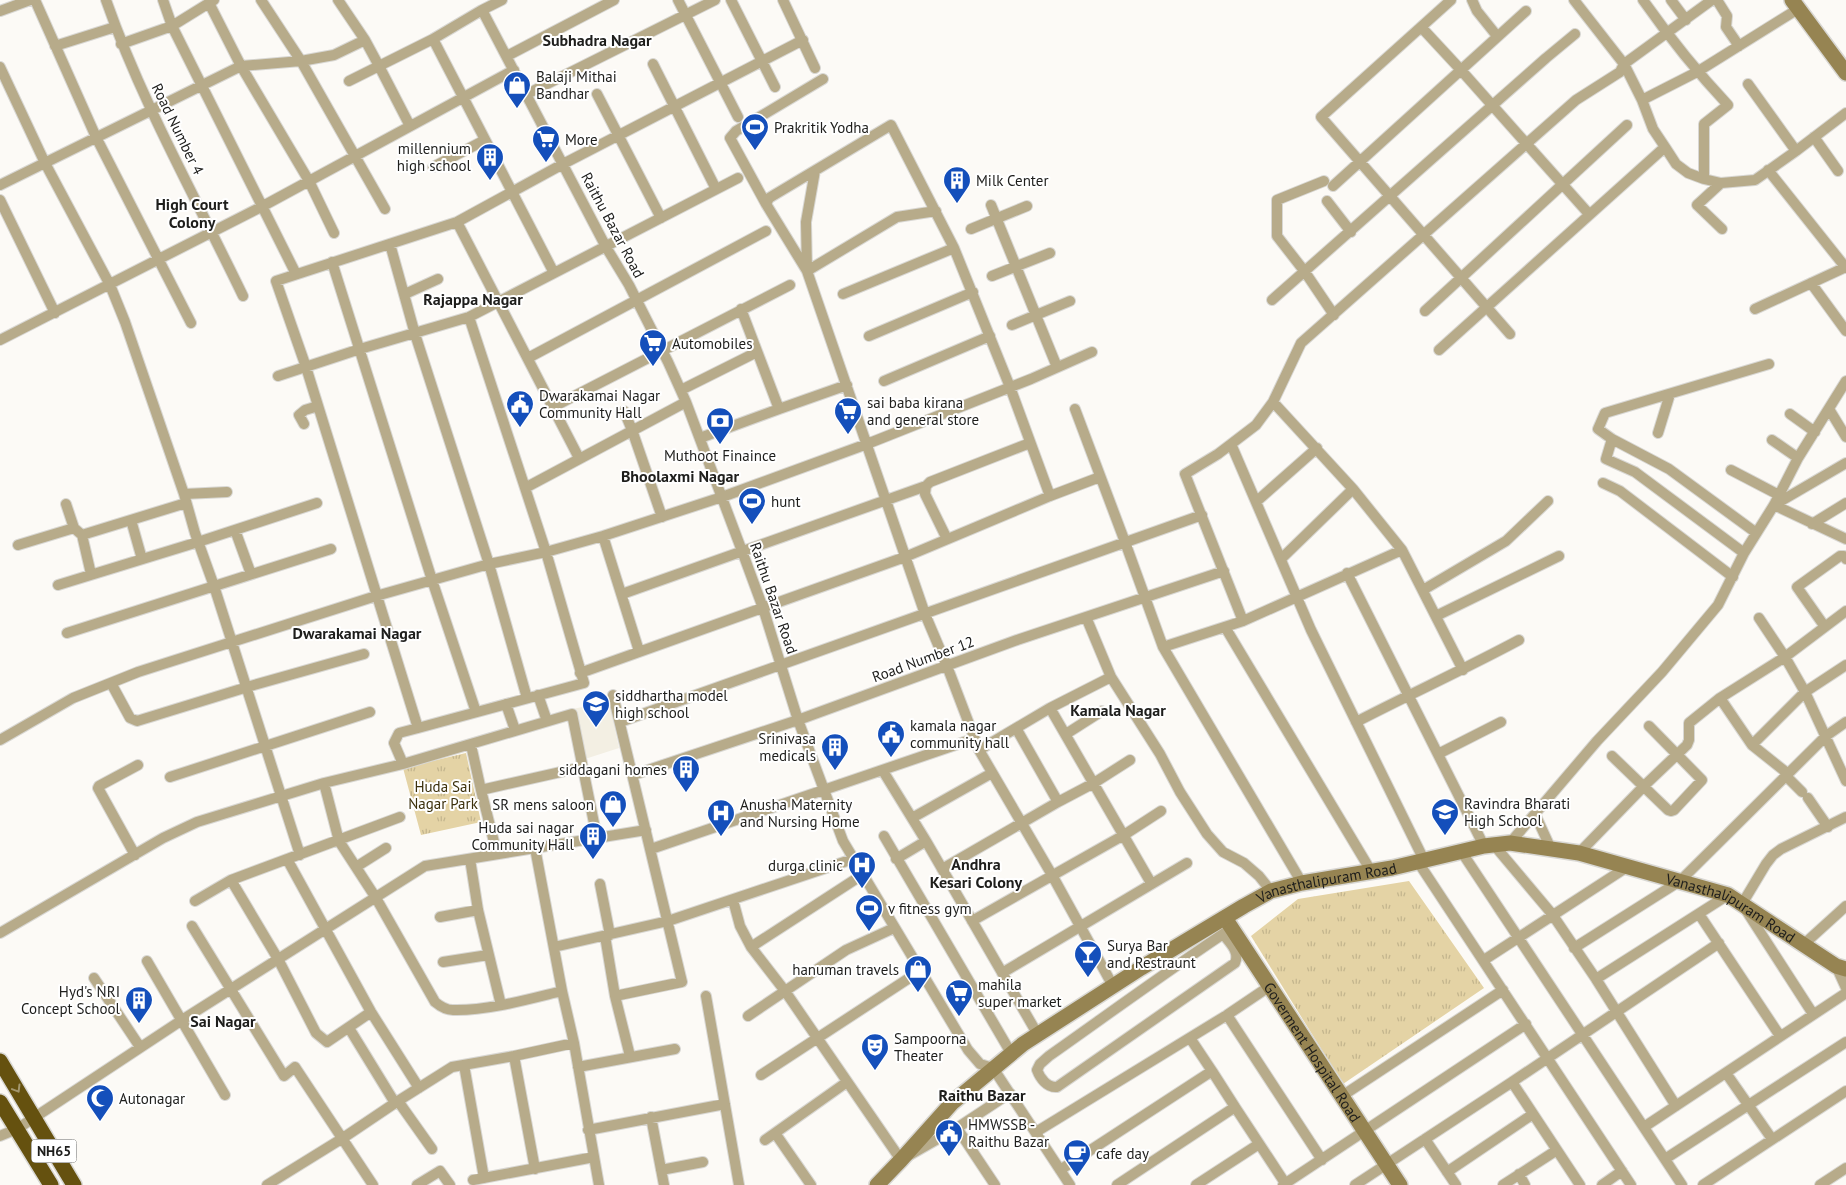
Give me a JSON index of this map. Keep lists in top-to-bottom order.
{
  "streets": {
    "highway": ["NH65"],
    "street": [
      "Road Number 4",
      "Raithu Bazar Road",
      "Road Number 12",
      "Vanasthalipuram Road",
      "Goverment Hospital Road"
    ]
  },
  "crossings": [
    ["Raithu Bazar Road", "Road Number 12"],
    ["Raithu Bazar Road", "Vanasthalipuram Road"],
    ["Vanasthalipuram Road", "Goverment Hospital Road"]
  ],
  "districts": [
    "Subhadra Nagar",
    "High Court Colony",
    "Rajappa Nagar",
    "Bhoolaxmi Nagar",
    "Dwarakamai Nagar",
    "Kamala Nagar",
    "Andhra Kesari Colony",
    "Sai Nagar",
    "Raithu Bazar"
  ],
  "parks": ["Huda Sai Nagar Park"],
  "places": {
    "shop": ["Balaji Mithai Bandhar", "SR mens saloon", "hanuman travels"],
    "sports": ["Prakritik Yodha", "hunt", "v fitness gym"],
    "supermarket": [
      "More",
      "Automobiles",
      "sai baba kirana and general store",
      "mahila super market"
    ],
    "building": [
      "millennium high school",
      "Milk Center",
      "Srinivasa medicals",
      "siddagani homes",
      "Huda sai nagar Community Hall",
      "Hyd's NRI Concept School"
    ],
    "public building": ["Dwarakamai Nagar Community Hall", "kamala nagar community hall", "HMWSSB - Raithu Bazar"],
    "bank": ["Muthoot Finaince"],
    "school or university": ["siddhartha model high school", "Ravindra Bharati High School"],
    "hospital": ["Anusha Maternity and Nursing Home", "durga clinic"],
    "bar": ["Surya Bar and Restraunt"],
    "theatre": ["Sampoorna Theater"],
    "mosque": ["Autonagar"],
    "cafe": ["cafe day"]
  }
}
